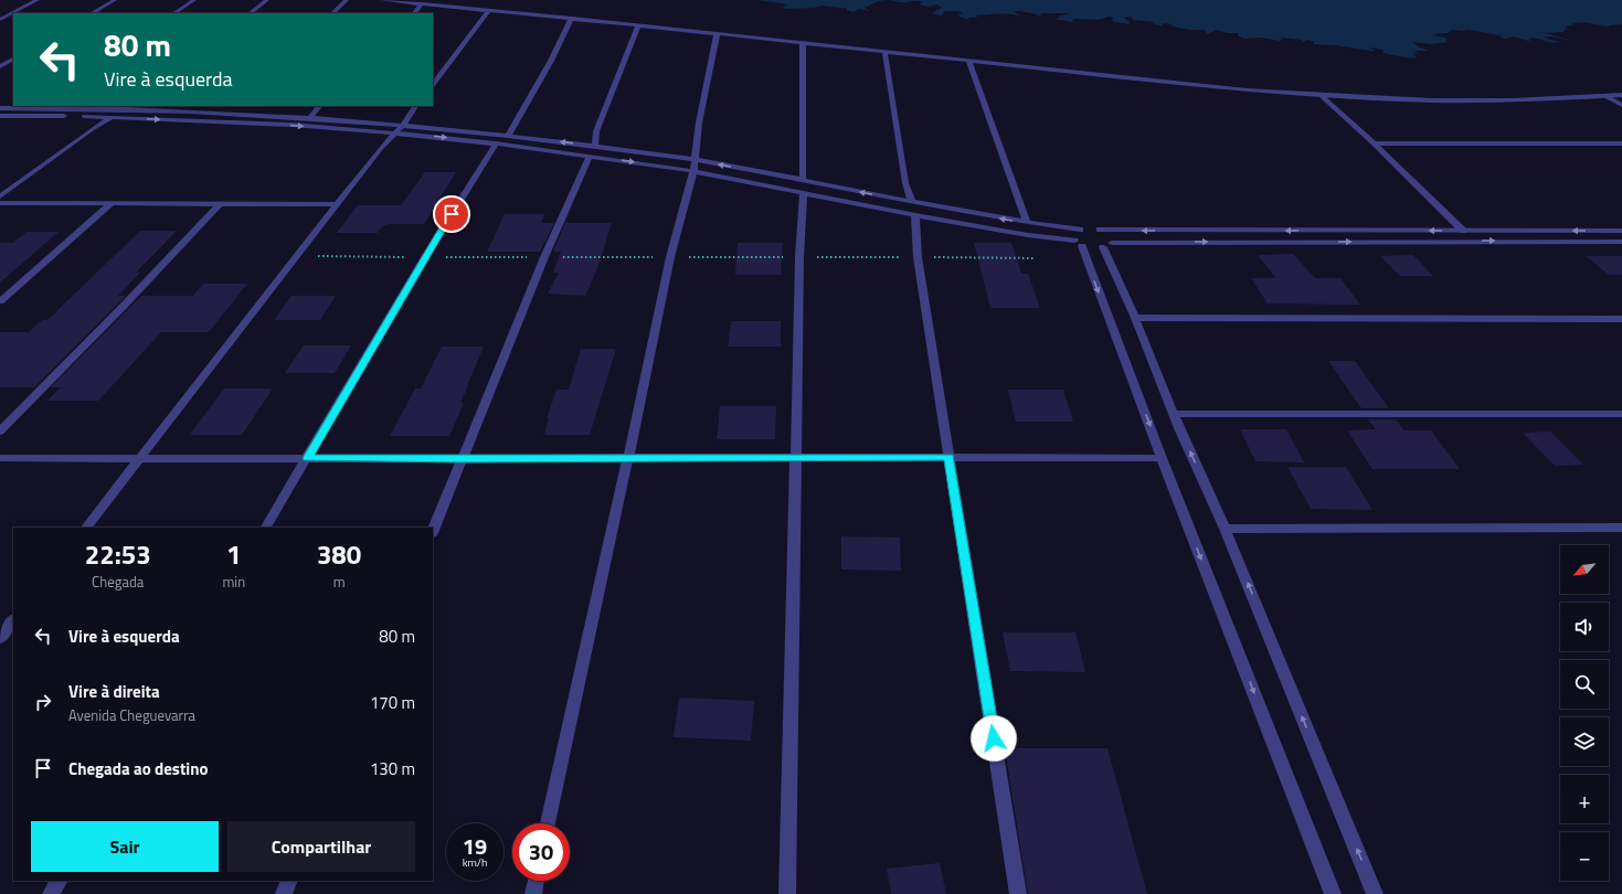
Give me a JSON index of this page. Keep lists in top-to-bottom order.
{
  "north": "bottom left",
  "page": {
    "turn": ["80 m", "Vire à esquerda"],
    "eta": [
      "22:53",
      "Chegada",
      "1",
      "min",
      "380",
      "m"
    ],
    "map_buttons": ["+", "−"],
    "list": [
      {
        "name": "Vire à esquerda",
        "value": "80 m"
      },
      {
        "name": "Vire à direita",
        "note": "Avenida Cheguevarra",
        "value": "170 m"
      },
      {
        "name": "Chegada ao destino",
        "value": "130 m"
      }
    ],
    "buttons": ["Sair", "Compartilhar"],
    "speed": "19 km/h",
    "limit": "30"
  }
}
